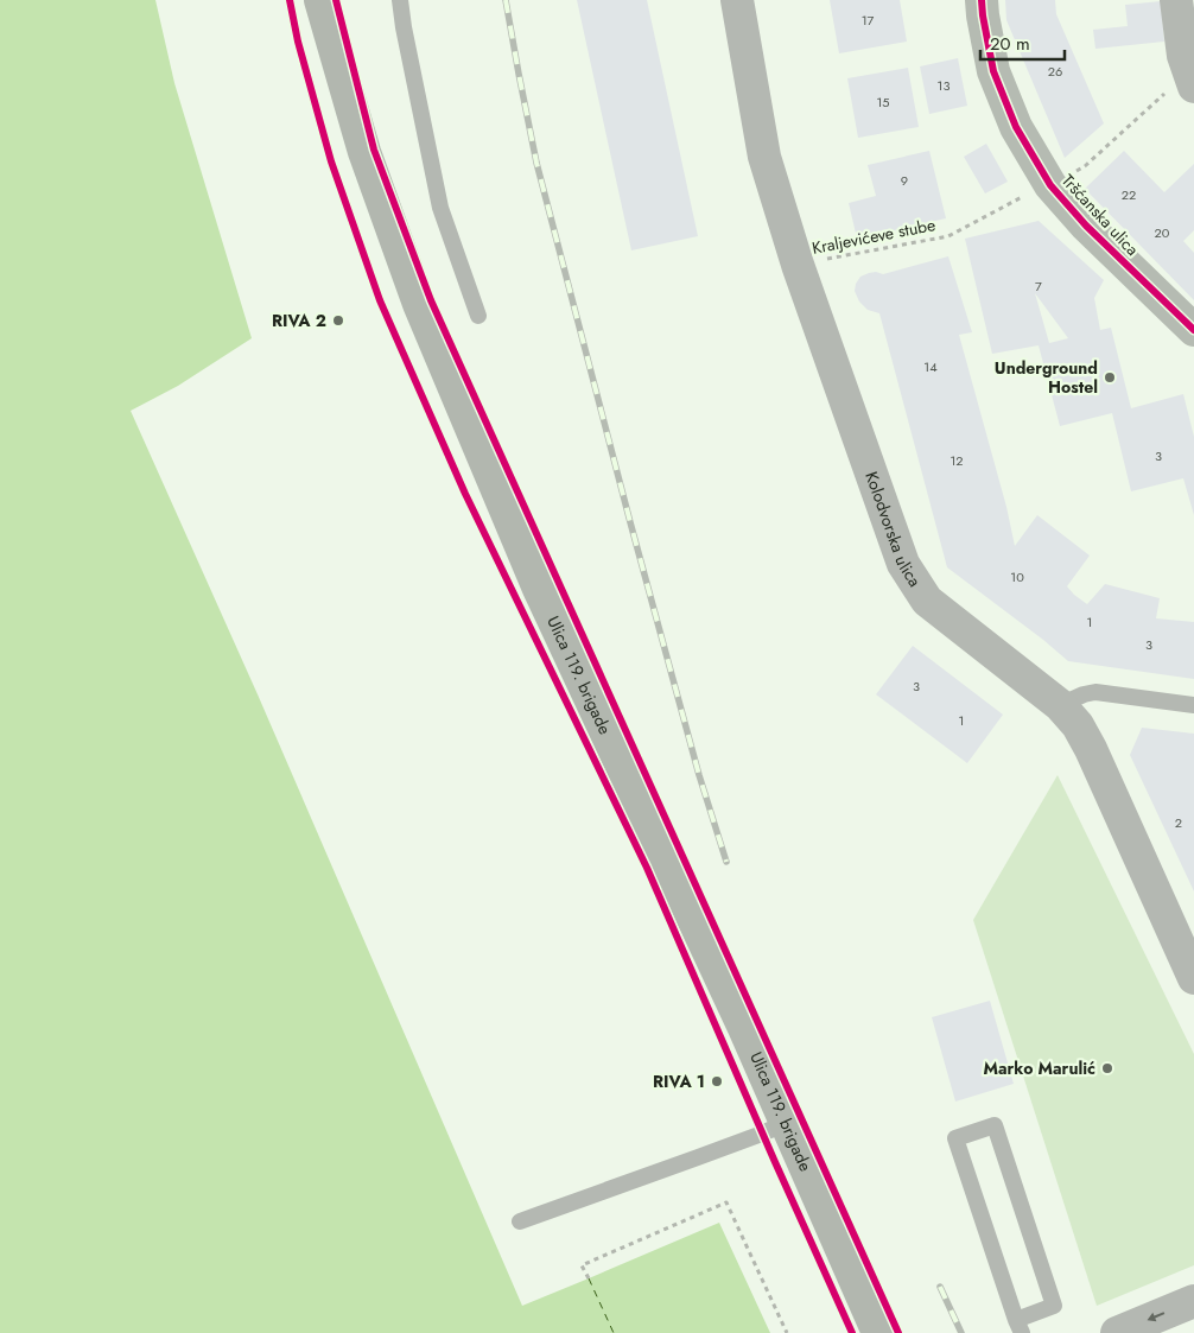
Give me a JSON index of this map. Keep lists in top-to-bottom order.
{
  "streets": {
    "main road": ["Tršćanska ulica", "Ulica 119. brigade"],
    "street": ["Kolodvorska ulica"],
    "path": ["Kraljevićeve stube"]
  },
  "crossings": [
    ["Tršćanska ulica", "Kraljevićeve stube"],
    ["Kraljevićeve stube", "Kolodvorska ulica"]
  ],
  "places": [
    "RIVA 2",
    "Underground Hostel",
    "Marko Marulić",
    "RIVA 1"
  ],
  "house_numbers": [
    "17",
    "26",
    "13",
    "15",
    "9",
    "22",
    "20",
    "7",
    "14",
    "3",
    "12",
    "10",
    "1",
    "3",
    "3",
    "1",
    "2"
  ],
  "scale_bar": "20 m"
}
